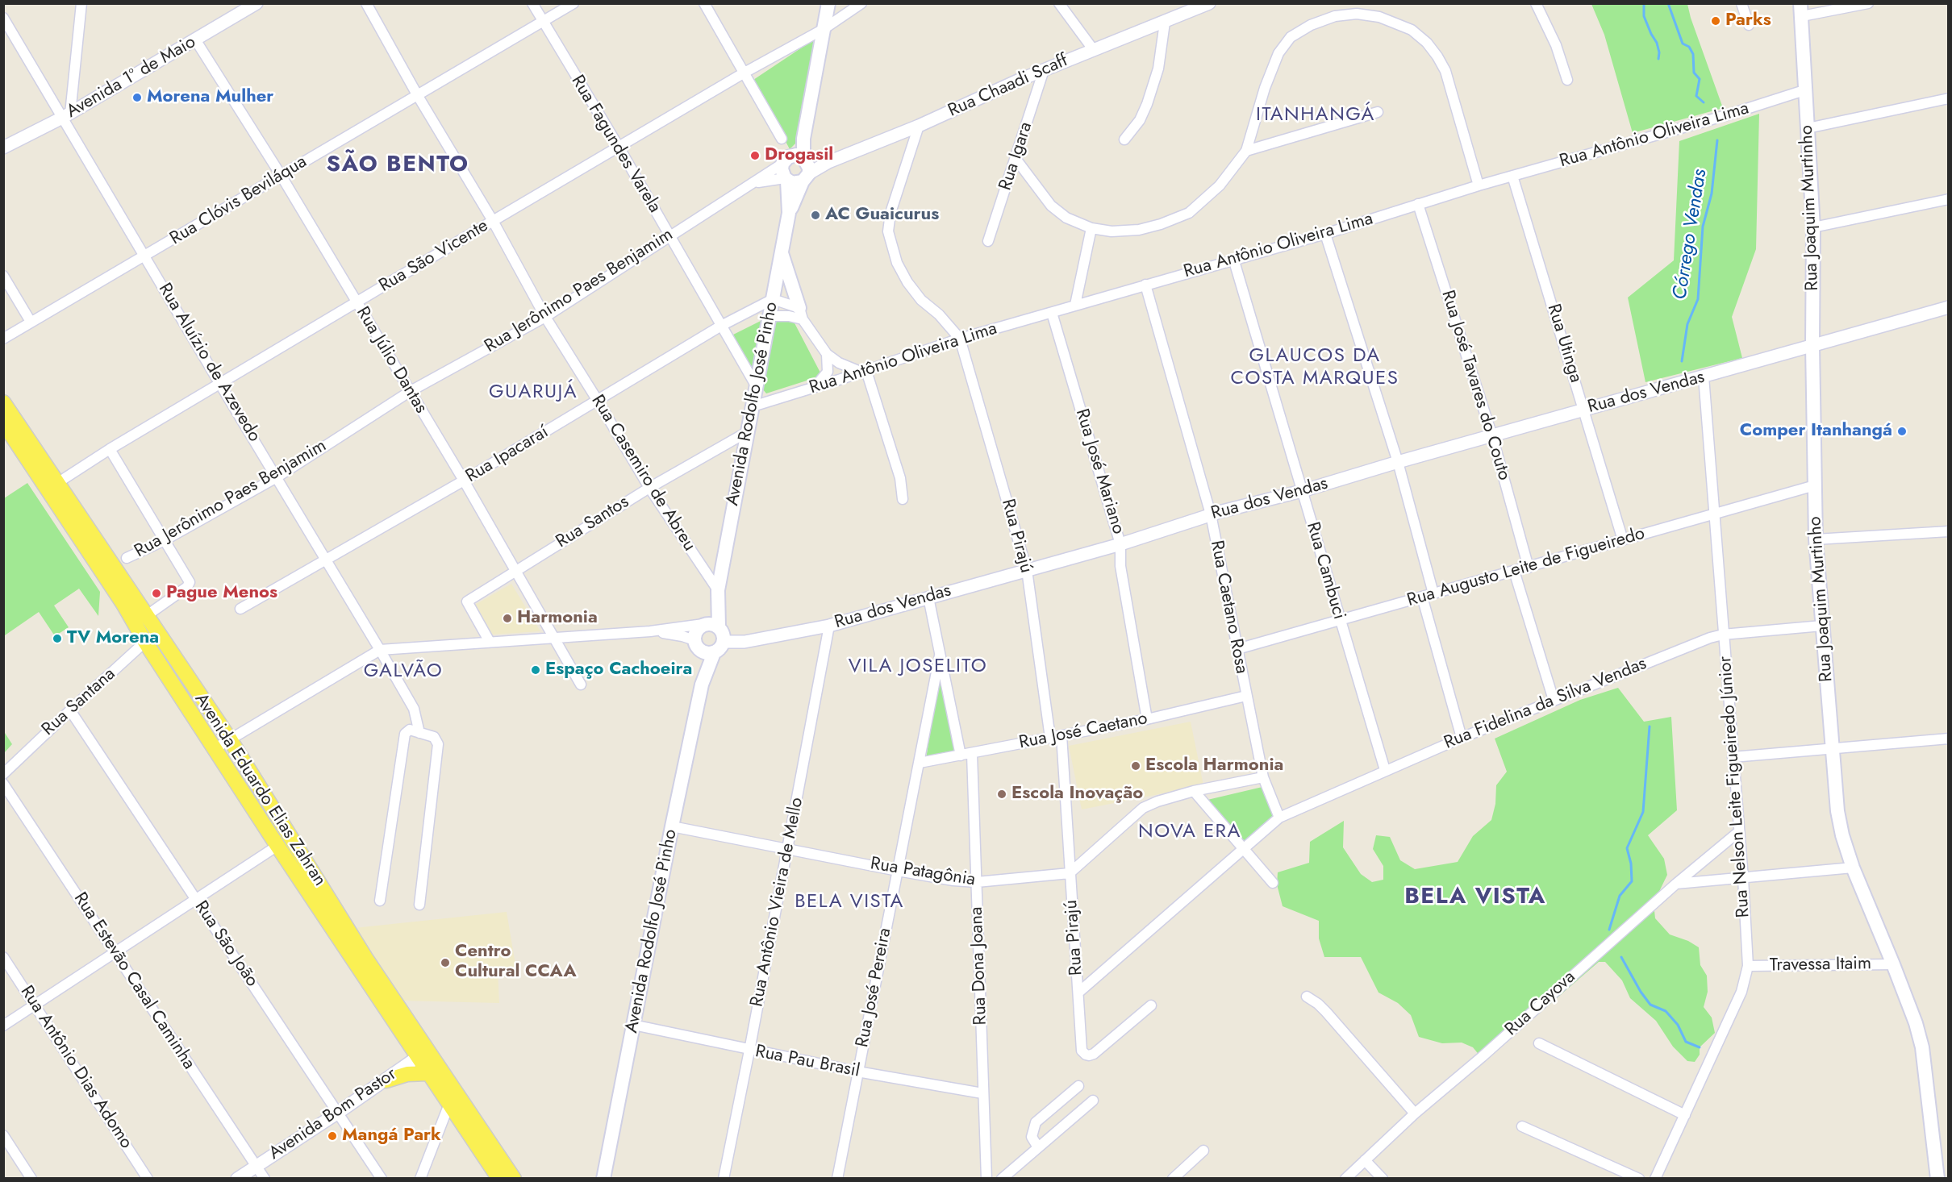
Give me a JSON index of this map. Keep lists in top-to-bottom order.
{
  "streets": {
    "main road": ["Rua Joaquim Murtinho", "Avenida Rodolfo José Pinho", "Avenida Eduardo Elias Zahran"],
    "street": [
      "Avenida 1º de Maio",
      "Rua Chaadi Scaff",
      "Rua Antônio Oliveira Lima",
      "Rua Fagundes Varela",
      "Rua Igara",
      "Rua Clóvis Beviláqua",
      "Rua São Vicente",
      "Rua Jerônimo Paes Benjamim",
      "Rua Utinga",
      "Rua Júlio Dantas",
      "Rua Aluízio de Azevedo",
      "Rua José Tavares do Couto",
      "Rua dos Vendas",
      "Rua Ipacaraí",
      "Rua José Mariano",
      "Rua Casemiro de Abreu",
      "Rua Santos",
      "Rua Pirajú",
      "Rua Augusto Leite de Figueiredo",
      "Rua Cambuci",
      "Rua Caetano Rosa",
      "Rua Santana",
      "Rua Fidelina da Silva Vendas",
      "Rua José Caetano",
      "Rua Nelson Leite Figueiredo Júnior",
      "Rua Patagônia",
      "Rua Antônio Vieira de Mello",
      "Rua São João",
      "Travessa Itaim",
      "Rua Dona Joana",
      "Rua Estevão Casal Caminha",
      "Rua José Pereira",
      "Rua Cayova",
      "Rua Pau Brasil",
      "Rua Antônio Dias Adomo",
      "Avenida Bom Pastor"
    ]
  },
  "crossings": [
    ["Avenida 1º de Maio", "Rua Júlio Dantas"],
    ["Avenida 1º de Maio", "Rua Aluízio de Azevedo"],
    ["Rua Chaadi Scaff", "Rua Igara"],
    ["Rua Chaadi Scaff", "Rua Jerônimo Paes Benjamim"],
    ["Rua Chaadi Scaff", "Avenida Rodolfo José Pinho"],
    ["Rua Antônio Oliveira Lima", "Rua Joaquim Murtinho"],
    ["Rua Antônio Oliveira Lima", "Rua Utinga"],
    ["Rua Antônio Oliveira Lima", "Rua José Tavares do Couto"],
    ["Rua Antônio Oliveira Lima", "Avenida Rodolfo José Pinho"],
    ["Rua Antônio Oliveira Lima", "Rua José Mariano"],
    ["Rua Antônio Oliveira Lima", "Rua Pirajú"],
    ["Rua Antônio Oliveira Lima", "Rua Cambuci"],
    ["Rua Antônio Oliveira Lima", "Rua Caetano Rosa"],
    ["Rua Fagundes Varela", "Rua Clóvis Beviláqua"],
    ["Rua Fagundes Varela", "Rua São Vicente"],
    ["Rua Fagundes Varela", "Rua Jerônimo Paes Benjamim"],
    ["Rua Fagundes Varela", "Avenida Rodolfo José Pinho"],
    ["Rua Fagundes Varela", "Rua Ipacaraí"],
    ["Rua Clóvis Beviláqua", "Rua Júlio Dantas"],
    ["Rua Clóvis Beviláqua", "Rua Aluízio de Azevedo"],
    ["Rua Clóvis Beviláqua", "Rua Casemiro de Abreu"],
    ["Rua Joaquim Murtinho", "Rua dos Vendas"],
    ["Rua Joaquim Murtinho", "Rua Augusto Leite de Figueiredo"],
    ["Rua Joaquim Murtinho", "Rua Fidelina da Silva Vendas"],
    ["Rua Joaquim Murtinho", "Travessa Itaim"],
    ["Rua São Vicente", "Rua Júlio Dantas"],
    ["Rua São Vicente", "Rua Aluízio de Azevedo"],
    ["Rua São Vicente", "Rua Casemiro de Abreu"],
    ["Rua São Vicente", "Avenida Eduardo Elias Zahran"],
    ["Rua Jerônimo Paes Benjamim", "Rua Júlio Dantas"],
    ["Rua Jerônimo Paes Benjamim", "Rua Aluízio de Azevedo"],
    ["Rua Jerônimo Paes Benjamim", "Avenida Rodolfo José Pinho"],
    ["Rua Jerônimo Paes Benjamim", "Rua Casemiro de Abreu"],
    ["Rua Utinga", "Rua dos Vendas"],
    ["Rua Utinga", "Rua Augusto Leite de Figueiredo"],
    ["Rua Júlio Dantas", "Rua Ipacaraí"],
    ["Rua Júlio Dantas", "Rua Santos"],
    ["Rua Aluízio de Azevedo", "Rua Ipacaraí"],
    ["Rua José Tavares do Couto", "Rua dos Vendas"],
    ["Rua José Tavares do Couto", "Rua Augusto Leite de Figueiredo"],
    ["Rua dos Vendas", "Avenida Rodolfo José Pinho"],
    ["Rua dos Vendas", "Rua José Mariano"],
    ["Rua dos Vendas", "Rua Pirajú"],
    ["Rua dos Vendas", "Rua Cambuci"],
    ["Rua dos Vendas", "Rua Caetano Rosa"],
    ["Rua dos Vendas", "Rua Nelson Leite Figueiredo Júnior"],
    ["Rua dos Vendas", "Rua Antônio Vieira de Mello"],
    ["Avenida Rodolfo José Pinho", "Rua Ipacaraí"],
    ["Avenida Rodolfo José Pinho", "Rua Casemiro de Abreu"],
    ["Avenida Rodolfo José Pinho", "Rua Santos"],
    ["Avenida Rodolfo José Pinho", "Rua Patagônia"],
    ["Avenida Rodolfo José Pinho", "Rua Pau Brasil"],
    ["Rua Ipacaraí", "Rua Casemiro de Abreu"],
    ["Rua José Mariano", "Rua José Caetano"],
    ["Rua Casemiro de Abreu", "Rua Santos"],
    ["Rua Pirajú", "Rua Fidelina da Silva Vendas"],
    ["Rua Pirajú", "Rua José Caetano"],
    ["Rua Pirajú", "Rua Patagônia"],
    ["Rua Augusto Leite de Figueiredo", "Rua Cambuci"],
    ["Rua Augusto Leite de Figueiredo", "Rua Caetano Rosa"],
    ["Rua Augusto Leite de Figueiredo", "Rua Nelson Leite Figueiredo Júnior"],
    ["Rua Cambuci", "Rua Fidelina da Silva Vendas"],
    ["Rua Caetano Rosa", "Rua Fidelina da Silva Vendas"],
    ["Rua Caetano Rosa", "Rua José Caetano"],
    ["Rua Santana", "Avenida Eduardo Elias Zahran"],
    ["Rua Santana", "Rua São João"],
    ["Rua Fidelina da Silva Vendas", "Rua Nelson Leite Figueiredo Júnior"],
    ["Rua José Caetano", "Rua Dona Joana"],
    ["Rua José Caetano", "Rua José Pereira"],
    ["Rua Nelson Leite Figueiredo Júnior", "Travessa Itaim"],
    ["Rua Nelson Leite Figueiredo Júnior", "Rua Cayova"],
    ["Avenida Eduardo Elias Zahran", "Avenida Bom Pastor"],
    ["Rua Patagônia", "Rua Antônio Vieira de Mello"],
    ["Rua Patagônia", "Rua Dona Joana"],
    ["Rua Patagônia", "Rua José Pereira"],
    ["Rua Antônio Vieira de Mello", "Rua Pau Brasil"],
    ["Rua São João", "Avenida Bom Pastor"],
    ["Rua Dona Joana", "Rua Pau Brasil"],
    ["Rua Estevão Casal Caminha", "Avenida Bom Pastor"],
    ["Rua José Pereira", "Rua Pau Brasil"]
  ],
  "districts": [
    "ITANHANGÁ",
    "SÃO BENTO",
    "GLAUCOS DA COSTA MARQUES",
    "GUARUJÁ",
    "VILA JOSELITO",
    "GALVÃO",
    "NOVA ERA",
    "BELA VISTA",
    "BELA VISTA"
  ],
  "water": ["Córrego Vendas"],
  "places": [
    "Parks",
    "Morena Mulher",
    "Drogasil",
    "AC Guaicurus",
    "Comper Itanhangá",
    "Pague Menos",
    "Harmonia",
    "TV Morena",
    "Espaço Cachoeira",
    "Escola Harmonia",
    "Escola Inovação",
    "Centro Cultural CCAA",
    "Mangá Park"
  ]
}
